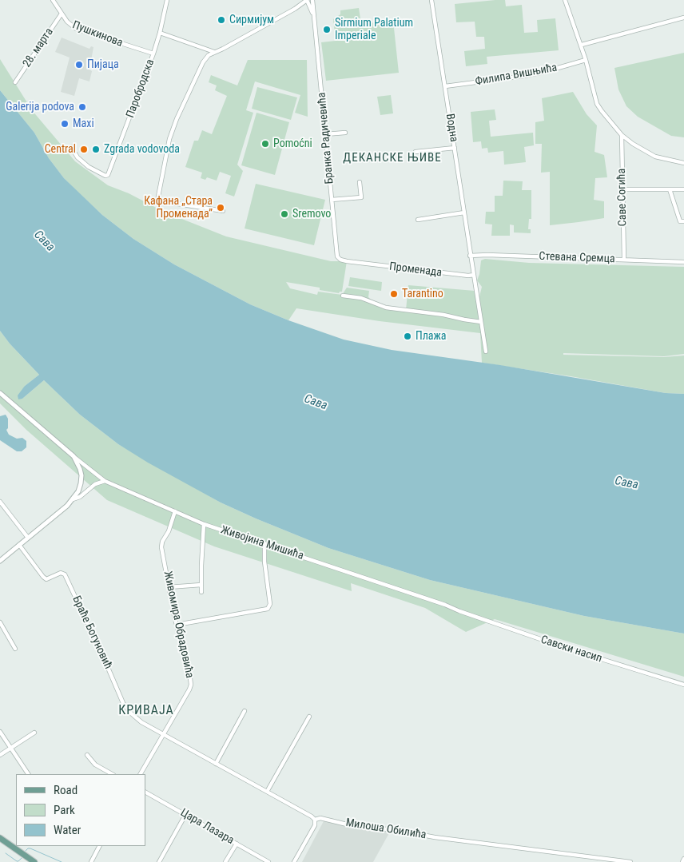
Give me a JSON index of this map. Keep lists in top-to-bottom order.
{
  "streets": {
    "street": [
      "Пушкинова",
      "28. марта",
      "Филипа Вишњића",
      "Паробродска",
      "Водна",
      "Бранка Радичевића",
      "Саве Согића",
      "Стевана Сремца",
      "Променада",
      "Живојина Мишића",
      "Живомира Обрадовића",
      "Браће Богуновић",
      "Савски насип",
      "Цара Лазара",
      "Милоша Обилића"
    ]
  },
  "crossings": [
    ["Пушкинова", "28. марта"],
    ["Пушкинова", "Паробродска"],
    ["Филипа Вишњића", "Водна"],
    ["Водна", "Стевана Сремца"],
    ["Бранка Радичевића", "Променада"],
    ["Саве Согића", "Стевана Сремца"],
    ["Живојина Мишића", "Живомира Обрадовића"],
    ["Живојина Мишића", "Савски насип"],
    ["Живомира Обрадовића", "Браће Богуновић"],
    ["Живомира Обрадовића", "Милоша Обилића"],
    ["Браће Богуновић", "Милоша Обилића"]
  ],
  "districts": ["ДЕКАНСКЕ ЊИВЕ", "КРИВАЈА"],
  "water": ["Сава"],
  "places": [
    "Сирмијум",
    "Sirmium Palatium Imperiale",
    "Пијаца",
    "Galerija podova",
    "Maxi",
    "Pomoćni",
    "Central",
    "Zgrada vodovoda",
    "Кафана „Стара Променада”",
    "Sremovo",
    "Tarantino",
    "Плажа"
  ],
  "legend": ["Road", "Park", "Water"]
}
